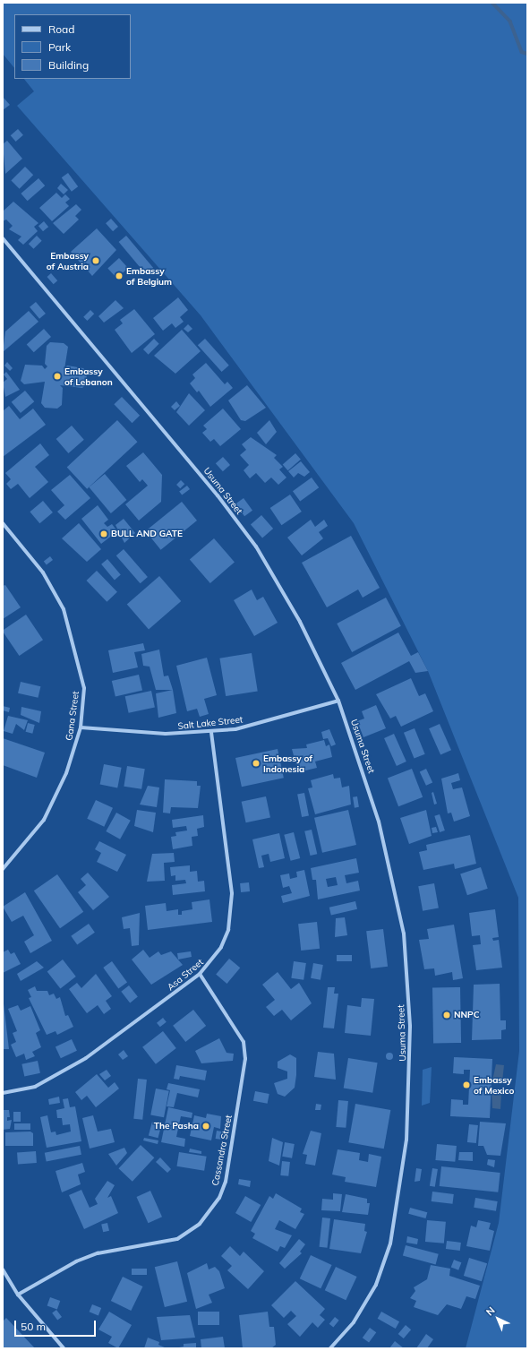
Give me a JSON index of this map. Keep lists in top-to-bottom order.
{
  "streets": {
    "street": [
      "Usuma Street",
      "Gana Street",
      "Salt Lake Street",
      "Asa Street",
      "Cassandra Street"
    ]
  },
  "crossings": [
    ["Usuma Street", "Salt Lake Street"],
    ["Gana Street", "Salt Lake Street"],
    ["Salt Lake Street", "Asa Street"],
    ["Asa Street", "Cassandra Street"]
  ],
  "places": [
    "Embassy of Austria",
    "Embassy of Belgium",
    "Embassy of Lebanon",
    "BULL AND GATE",
    "Embassy of Indonesia",
    "NNPC",
    "Embassy of Mexico",
    "The Pasha"
  ],
  "legend": ["Road", "Park", "Building"],
  "scale_bar": "50 m",
  "north": "top left"
}
